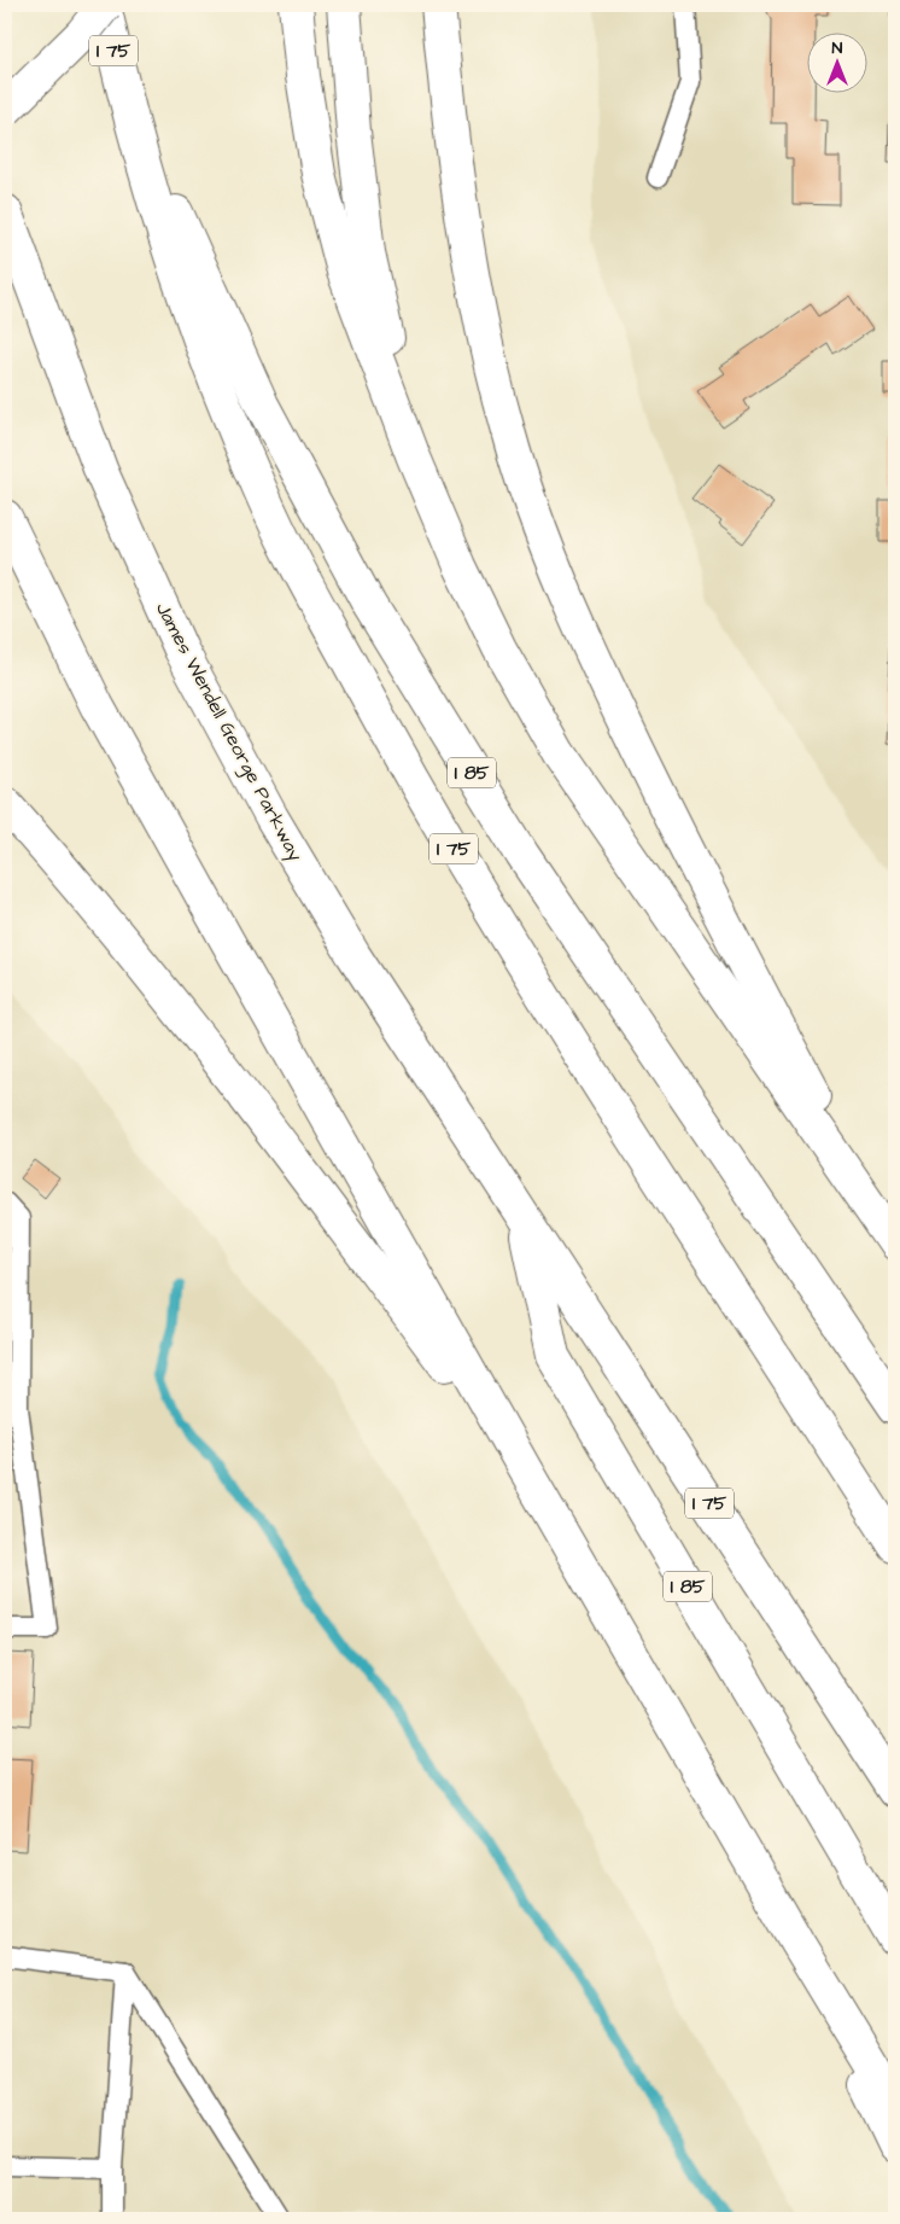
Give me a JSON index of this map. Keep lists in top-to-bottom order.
{
  "streets": {
    "highway": ["I 75", "James Wendell George Parkway", "I 85"]
  },
  "crossings": [
    ["I 75", "James Wendell George Parkway"],
    ["I 75", "I 85"],
    ["James Wendell George Parkway", "I 85"]
  ],
  "north": "top"
}
